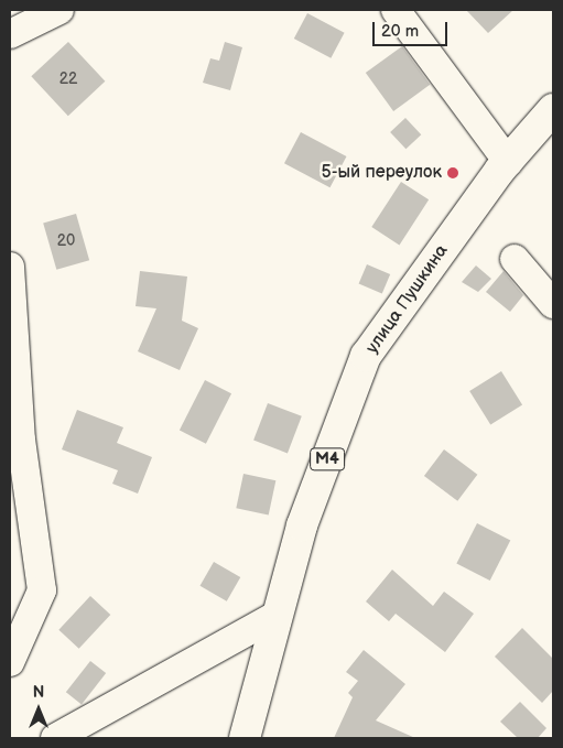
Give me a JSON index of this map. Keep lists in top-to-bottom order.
{
  "streets": {
    "highway": ["улица Пушкина", "M4"]
  },
  "places": ["5-ый переулок"],
  "house_numbers": ["22", "20"],
  "scale_bar": "20 m",
  "north": "top"
}
